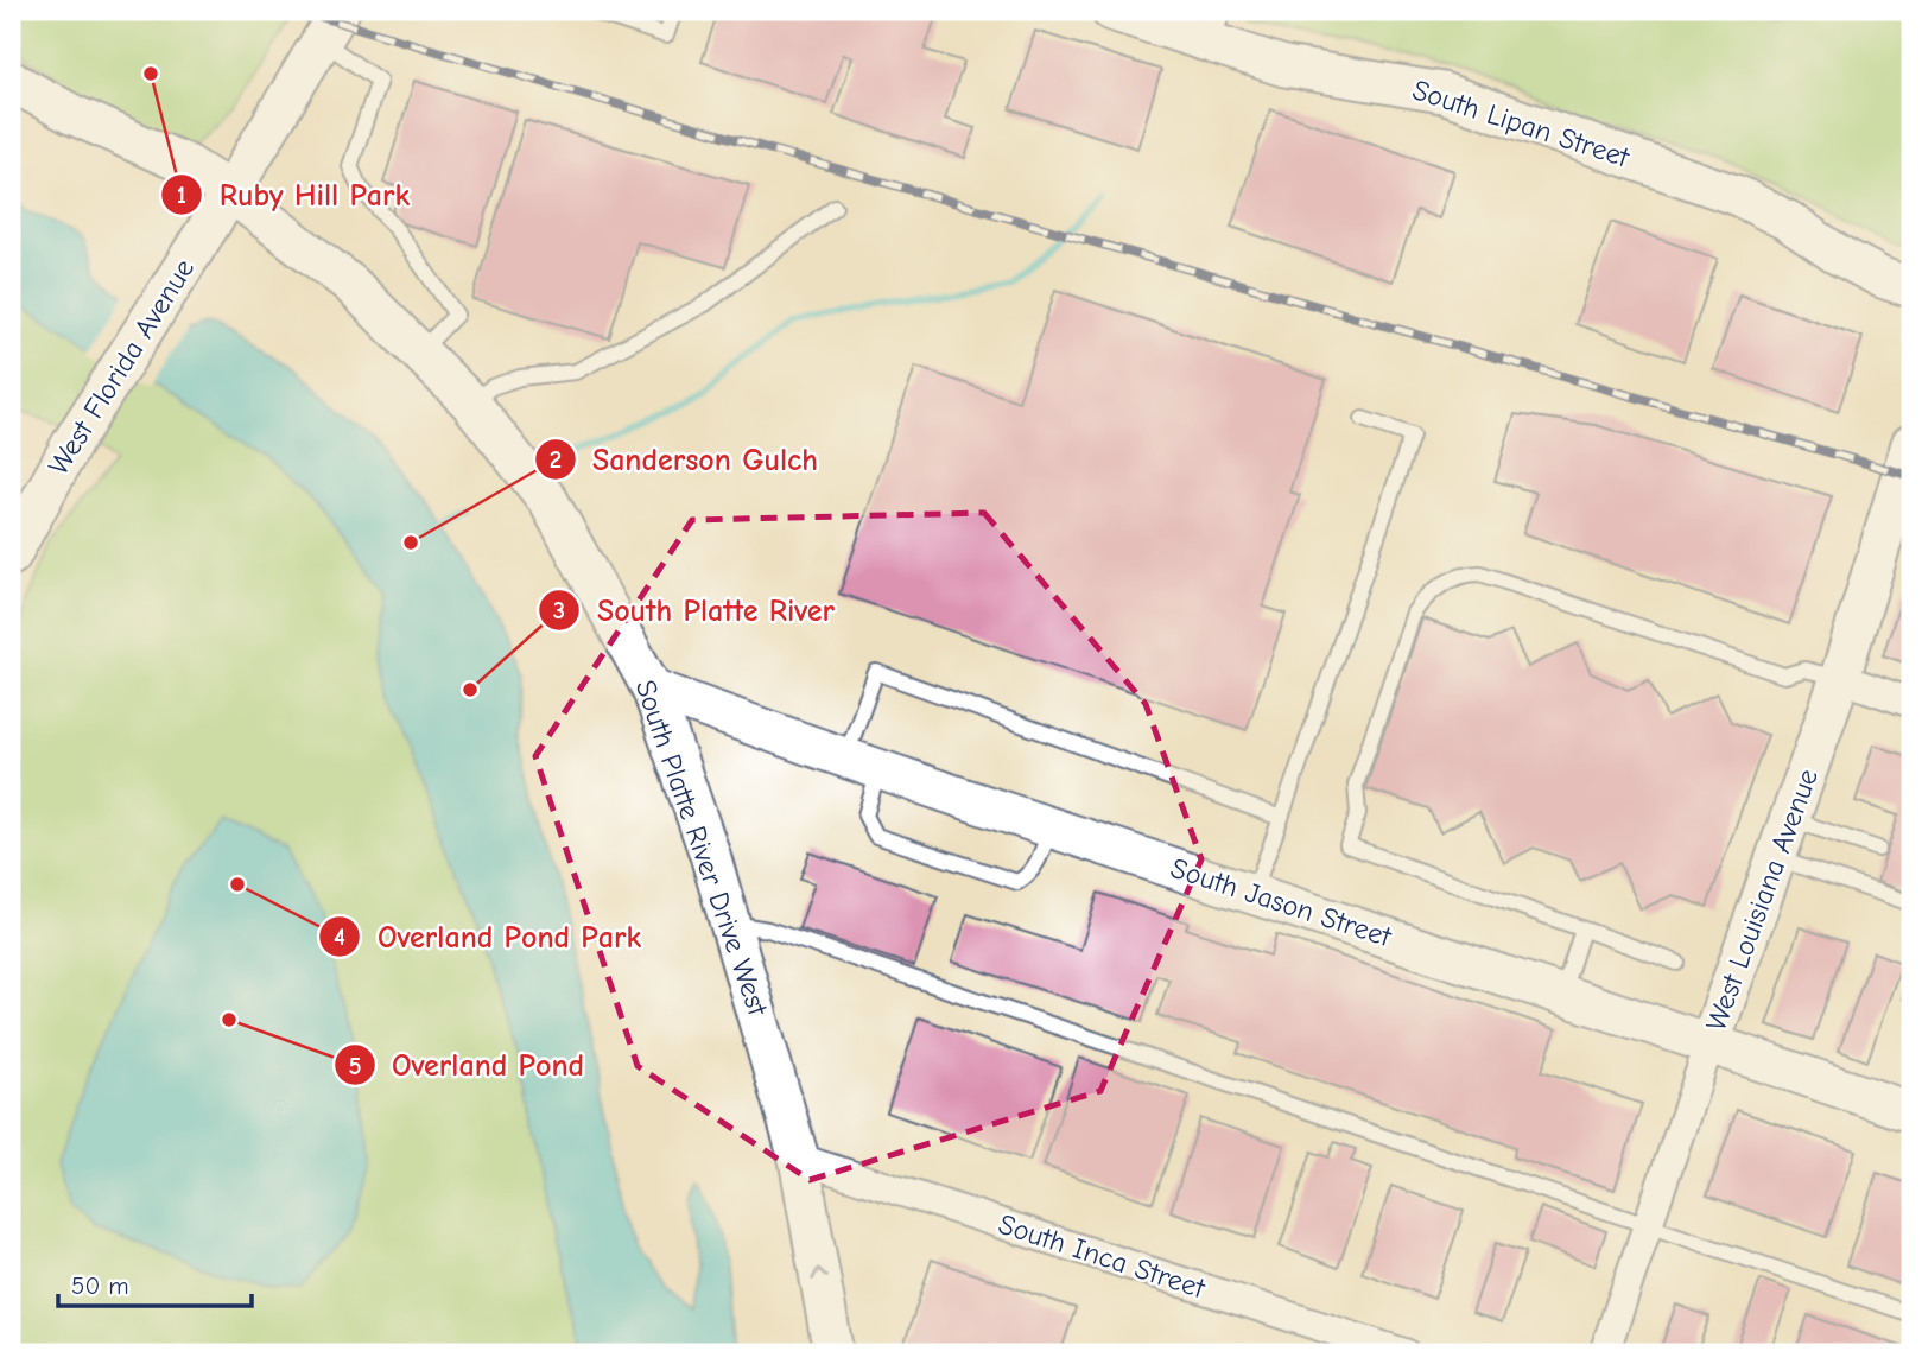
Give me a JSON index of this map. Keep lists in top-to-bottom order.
{
  "streets": {
    "street": [
      "South Lipan Street",
      "West Florida Avenue",
      "South Platte River Drive West",
      "West Louisiana Avenue",
      "South Jason Street",
      "South Inca Street"
    ]
  },
  "crossings": [
    ["West Florida Avenue", "South Platte River Drive West"],
    ["South Platte River Drive West", "South Jason Street"],
    ["South Platte River Drive West", "South Inca Street"],
    ["West Louisiana Avenue", "South Jason Street"]
  ],
  "places": [
    "Ruby Hill Park",
    "Sanderson Gulch",
    "South Platte River",
    "Overland Pond Park",
    "Overland Pond"
  ],
  "scale_bar": "50 m"
}
